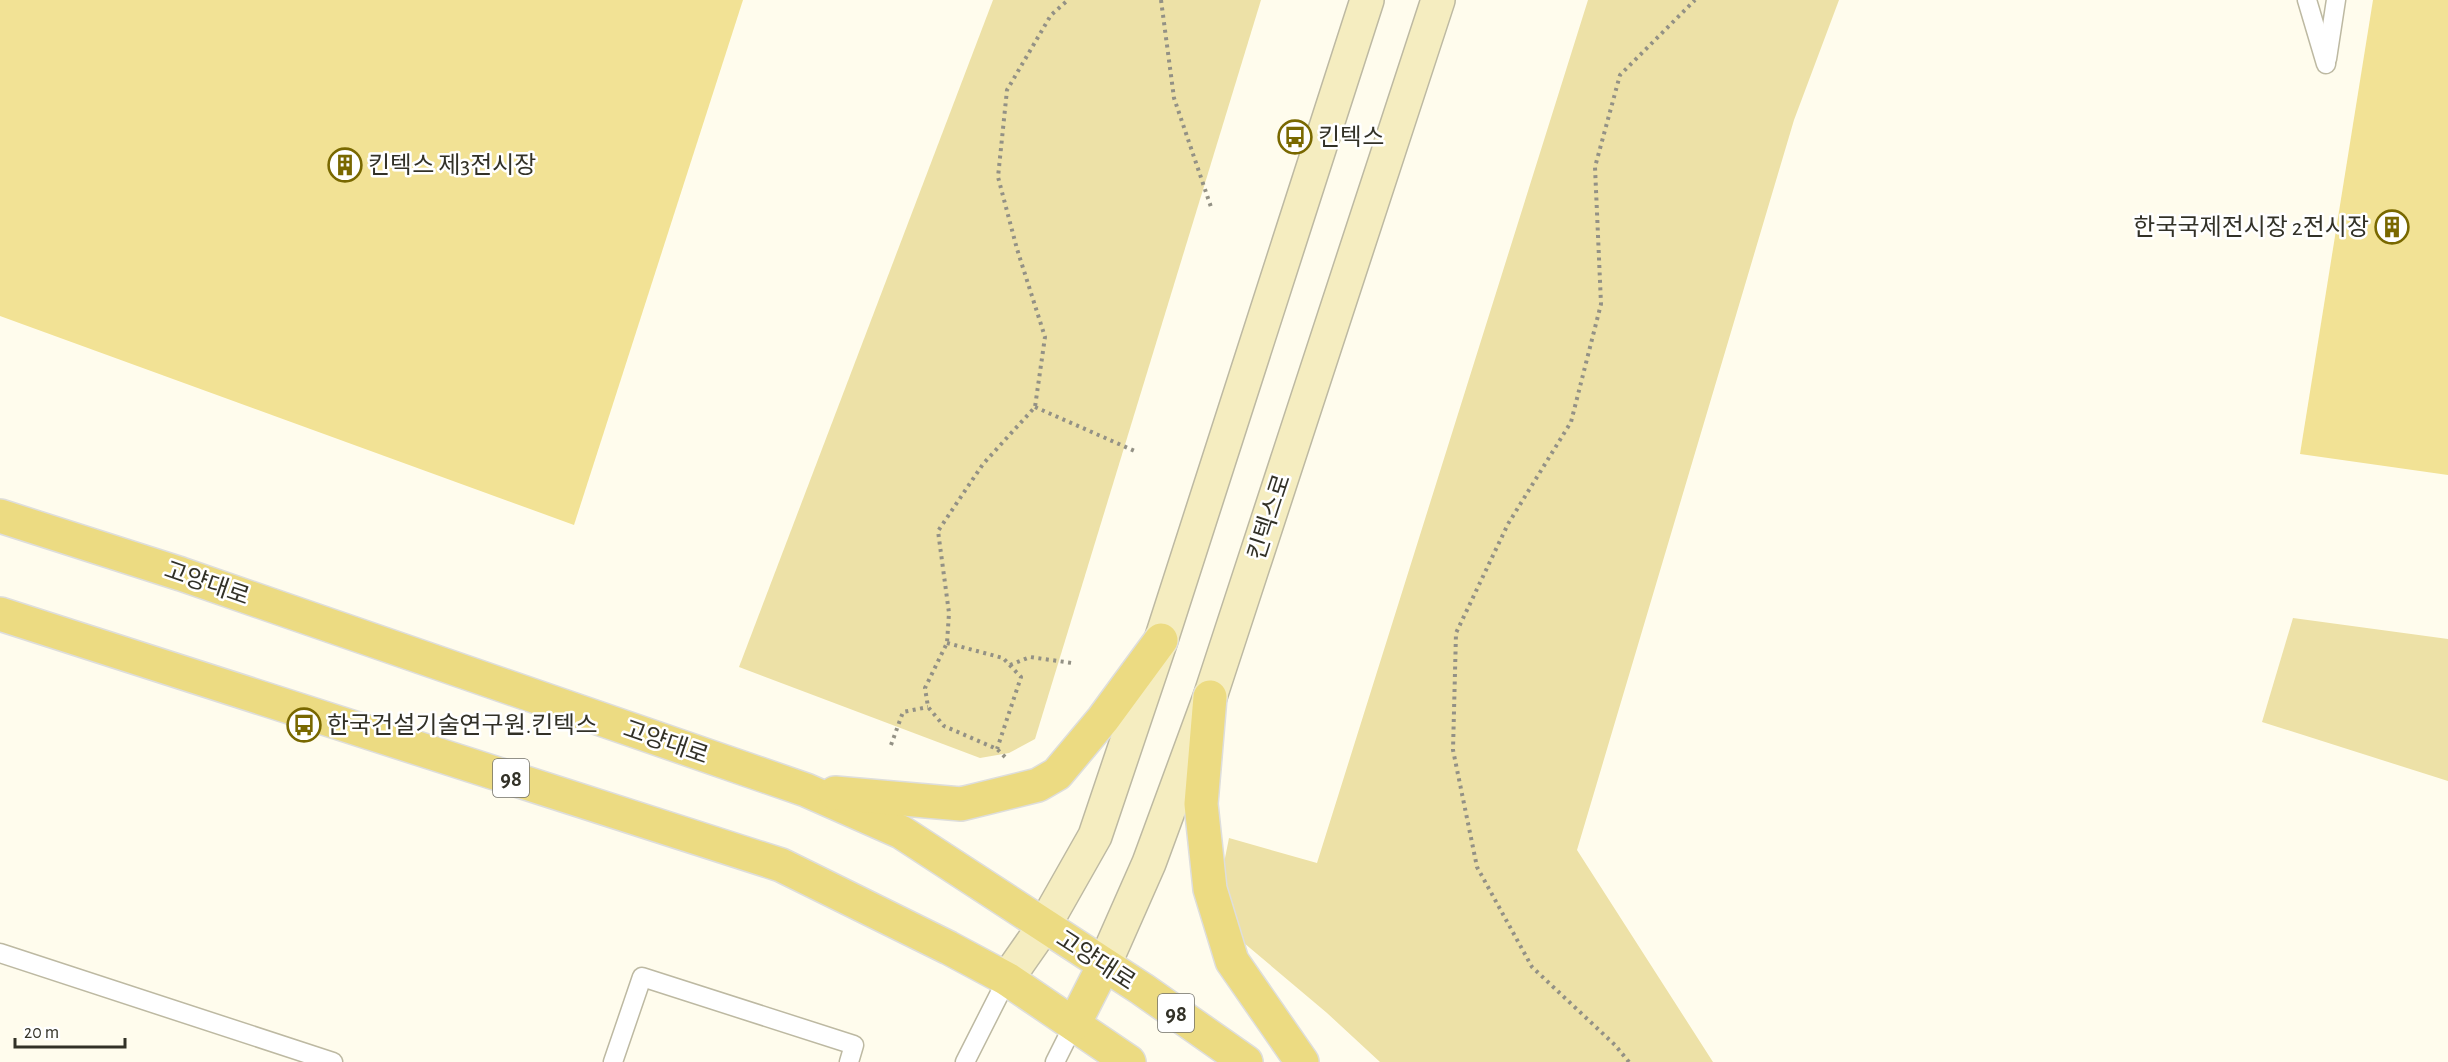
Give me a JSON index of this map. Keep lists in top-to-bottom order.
{
  "streets": {
    "main road": ["킨텍스로", "고양대로", "98"]
  },
  "crossings": [
    ["킨텍스로", "고양대로"],
    ["킨텍스로", "98"]
  ],
  "places": {
    "bus stop": ["킨텍스", "한국건설기술연구원.킨텍스"],
    "building": ["킨텍스 제3전시장", "한국국제전시장 2전시장"]
  },
  "scale_bar": "20 m"
}
